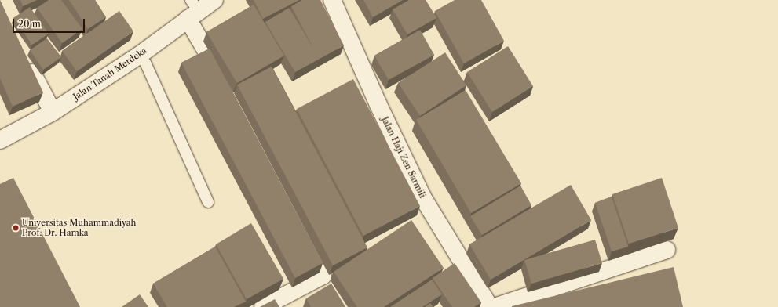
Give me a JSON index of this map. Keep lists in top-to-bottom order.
{
  "streets": {
    "street": ["Jalan Tanah Merdeka", "Jalan Haji Zen Sarmili"]
  },
  "places": ["Universitas Muhammadiyah Prof. Dr. Hamka"],
  "scale_bar": "20 m"
}
